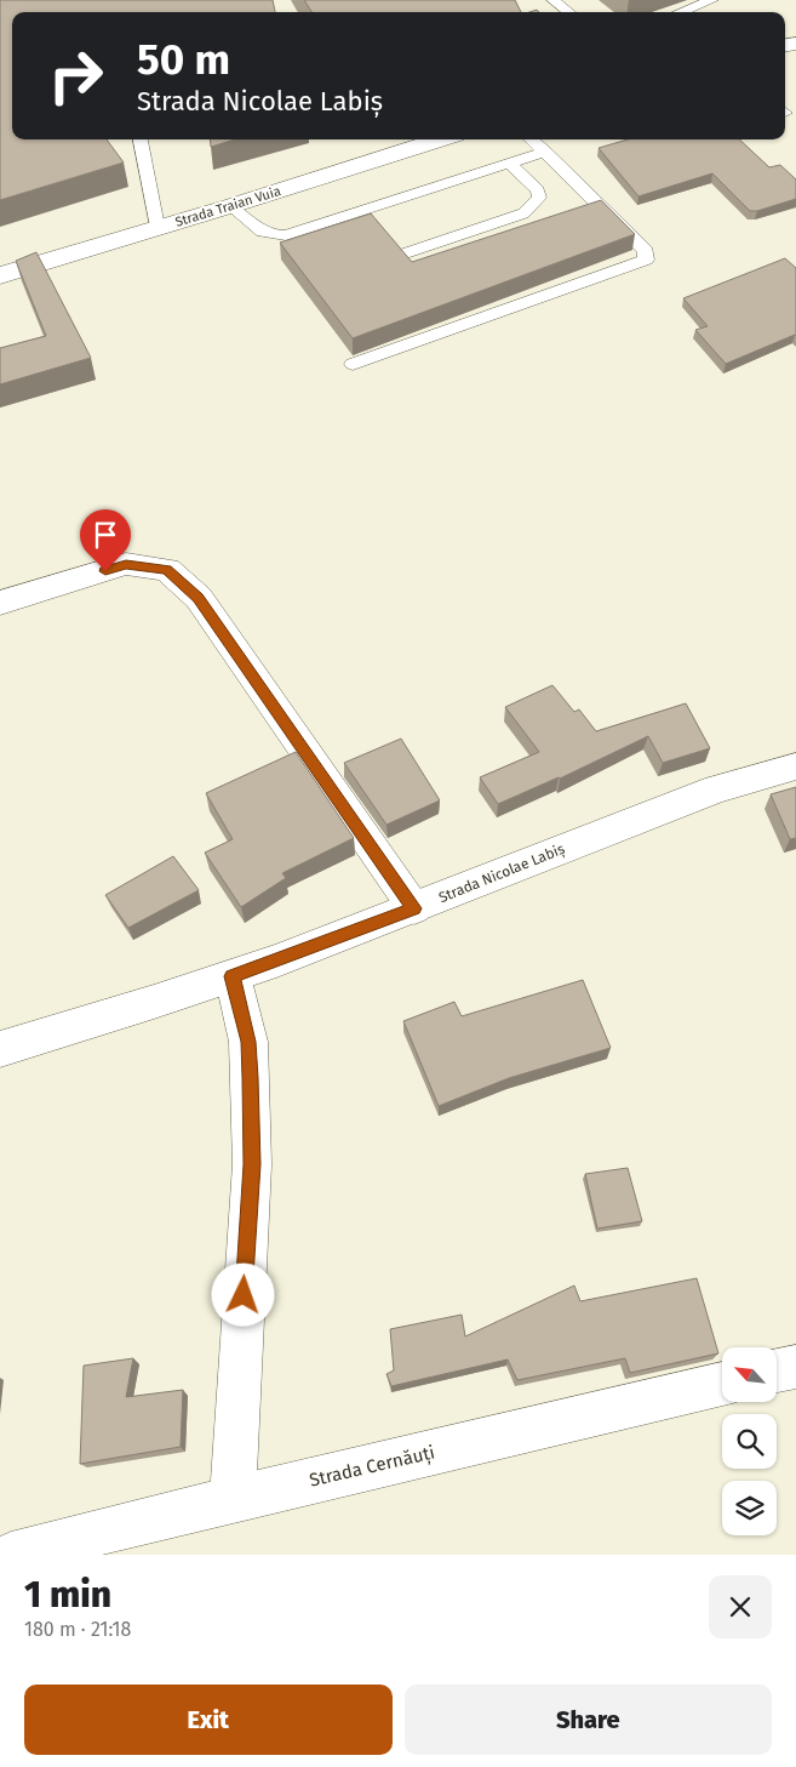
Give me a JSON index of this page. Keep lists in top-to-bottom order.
{
  "streets": {
    "street": ["Strada Traian Vuia", "Strada Nicolae Labiș", "Strada Cernăuți"]
  },
  "north": "top left",
  "page": {
    "turn": ["50 m", "Strada Nicolae Labiș"],
    "heading": ["1 min", "180 m · 21:18"],
    "buttons": ["Exit", "Share"]
  }
}
